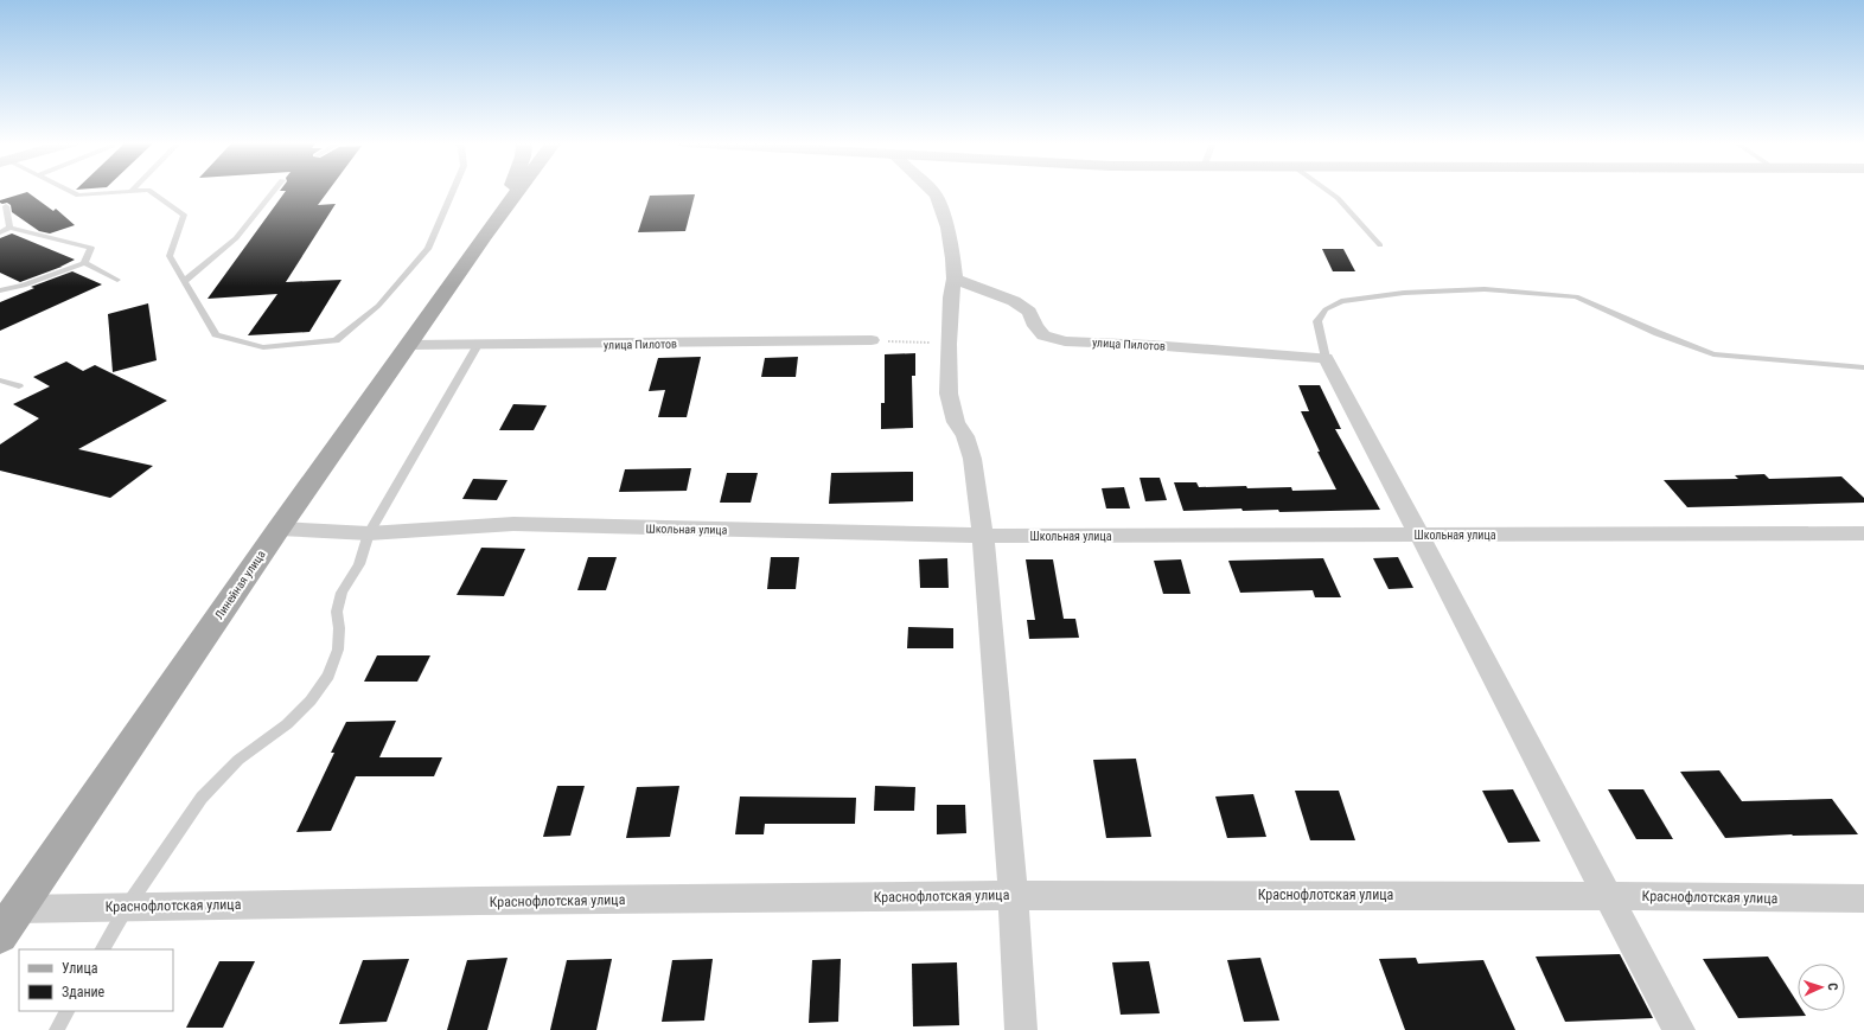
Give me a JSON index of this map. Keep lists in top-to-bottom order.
{
  "streets": {
    "main road": ["Линейная улица"],
    "street": ["улица Пилотов", "Школьная улица", "Краснофлотская улица"]
  },
  "crossings": [
    ["улица Пилотов", "Линейная улица"],
    ["Школьная улица", "Линейная улица"],
    ["Линейная улица", "Краснофлотская улица"]
  ],
  "legend": ["Улица", "Здание"],
  "north": "right"
}
